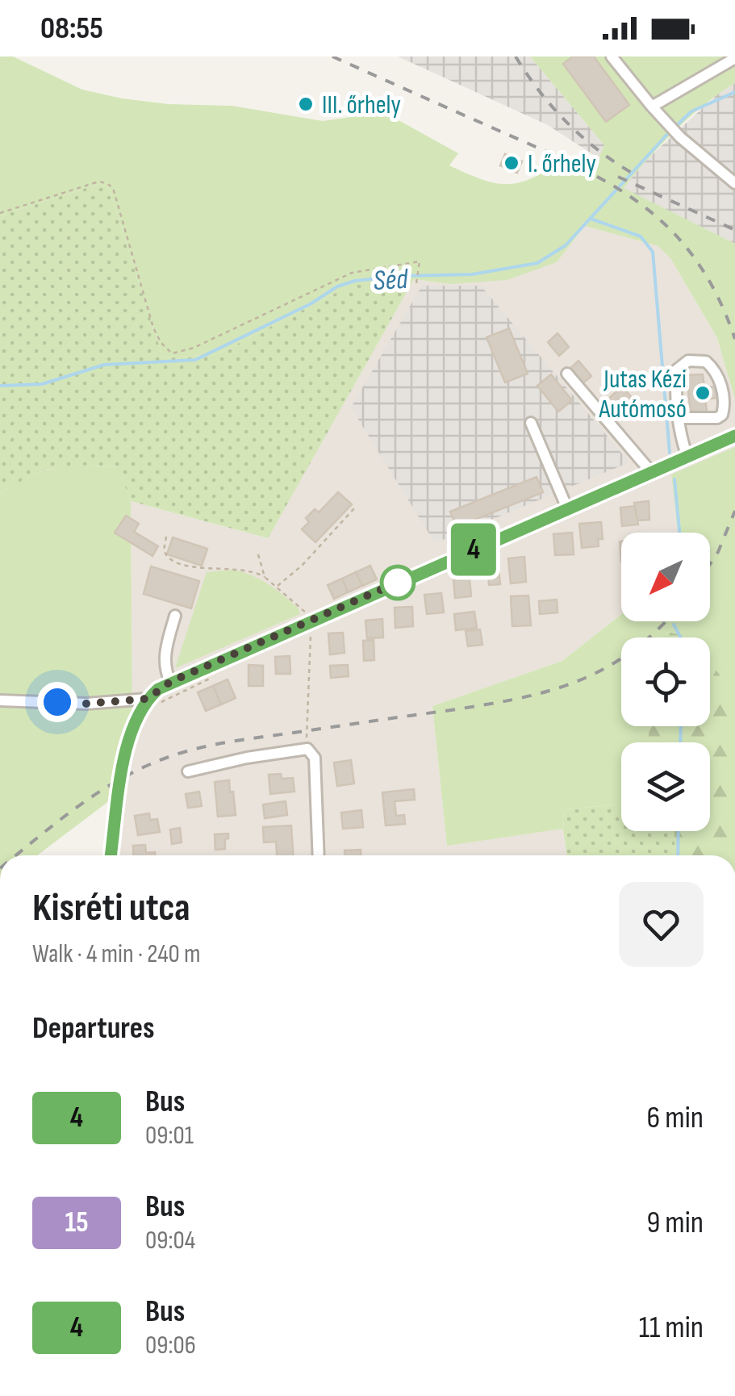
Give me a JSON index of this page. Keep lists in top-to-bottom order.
{
  "water": ["Séd"],
  "places": ["III. őrhely", "I. őrhely", "Jutas Kézi Autómosó"],
  "lines": ["bus line 4"],
  "north": "bottom left",
  "page": {
    "status": "08:55",
    "on_map": "4",
    "heading": [
      ["Kisréti utca", "Walk · 4 min · 240 m"],
      "Departures"
    ],
    "list": [
      {
        "mark": "4",
        "name": "Bus",
        "note": "09:01",
        "value": "6 min"
      },
      {
        "mark": "15",
        "name": "Bus",
        "note": "09:04",
        "value": "9 min"
      },
      {
        "mark": "4",
        "name": "Bus",
        "note": "09:06",
        "value": "11 min"
      }
    ]
  }
}
